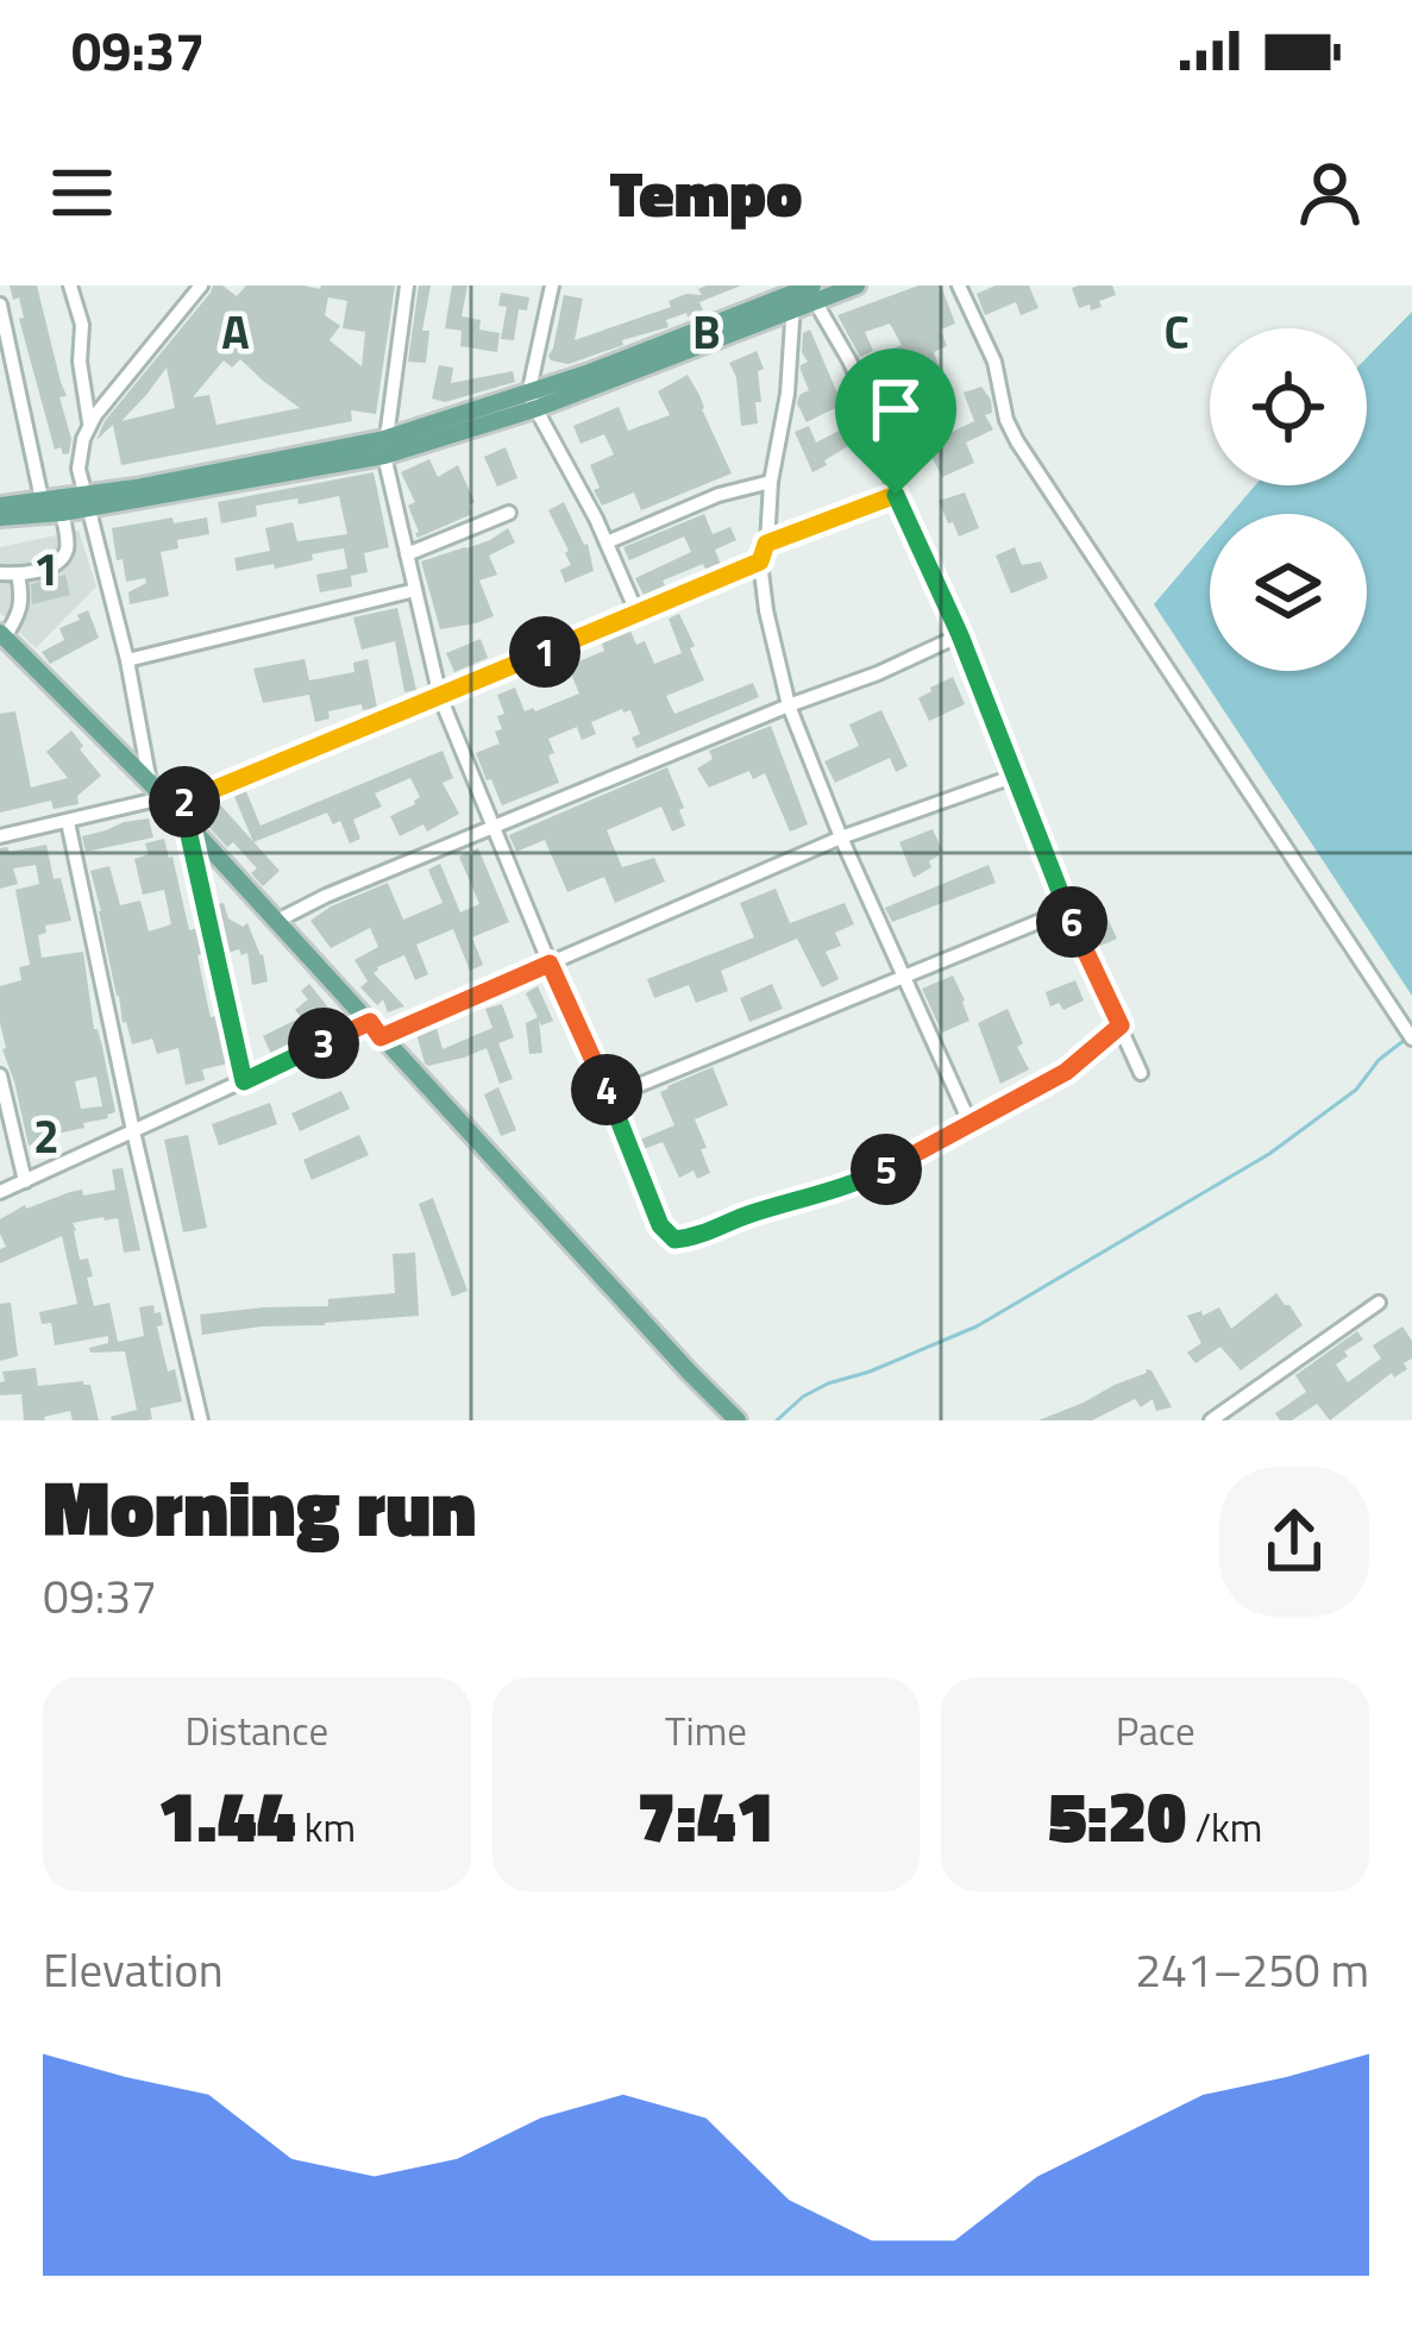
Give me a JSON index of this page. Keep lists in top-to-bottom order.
{
  "page": {
    "status": "09:37",
    "header": "Tempo",
    "pins": [
      "1",
      "2",
      "6",
      "3",
      "4",
      "5"
    ],
    "heading": ["Morning run", "09:37"],
    "stats": [
      ["Distance", "1.44 km"],
      ["Time", "7:41"],
      ["Pace", "5:20 /km"]
    ],
    "chart": ["Elevation", "241–250 m"]
  },
  "grid": {
    "columns": ["A", "B", "C"],
    "rows": ["1", "2"]
  }
}
